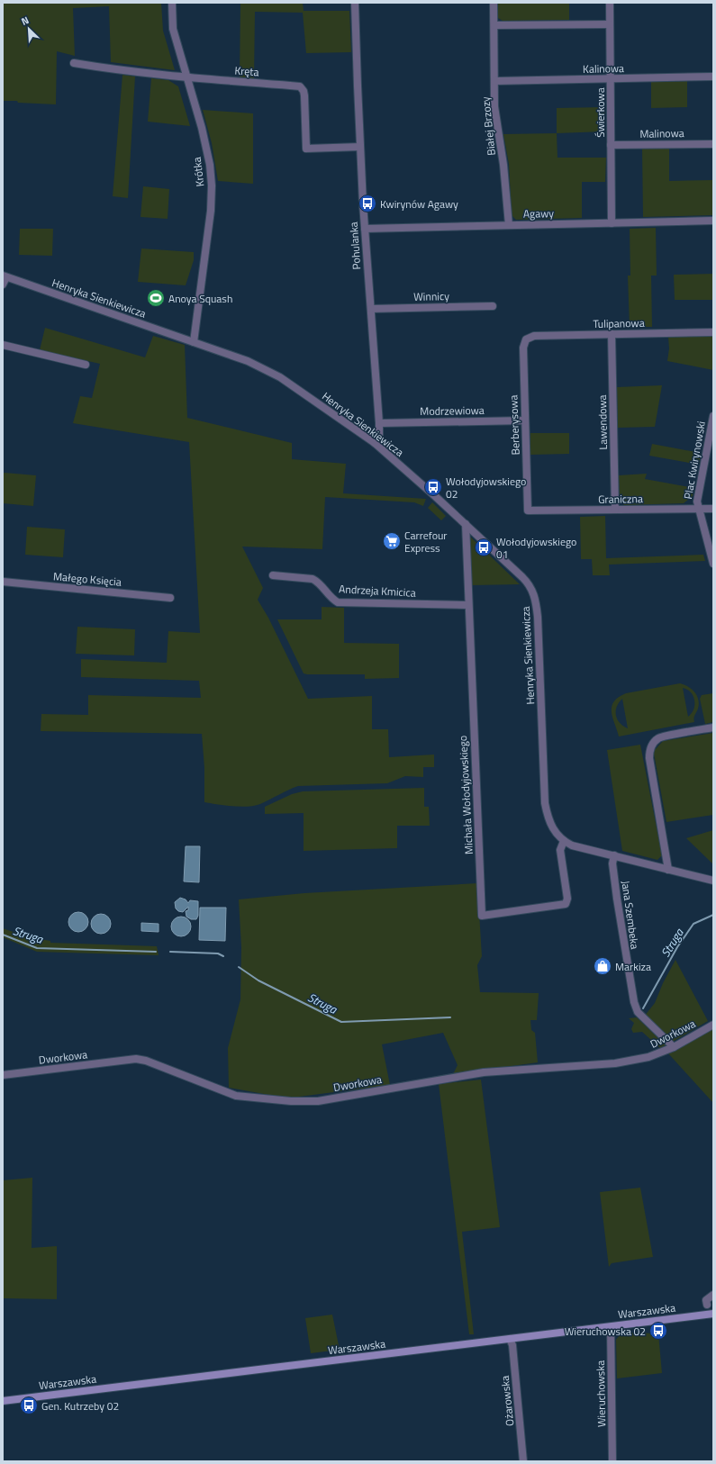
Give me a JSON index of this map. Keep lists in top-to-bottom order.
{
  "streets": {
    "main road": ["Warszawska"],
    "street": [
      "Kalinowa",
      "Kręta",
      "Świerkowa",
      "Białej Brzozy",
      "Malinowa",
      "Krótka",
      "Agawy",
      "Pohulanka",
      "Winnicy",
      "Henryka Sienkiewicza",
      "Tulipanowa",
      "Modrzewiowa",
      "Lawendowa",
      "Berberysowa",
      "Plac Kwirynowski",
      "Graniczna",
      "Małego Księcia",
      "Andrzeja Kmicica",
      "Michała Wołodyjowskiego",
      "Jana Szembeka",
      "Dworkowa",
      "Wieruchowska",
      "Ożarowska"
    ]
  },
  "crossings": [
    ["Kalinowa", "Świerkowa"],
    ["Kalinowa", "Białej Brzozy"],
    ["Kręta", "Krótka"],
    ["Kręta", "Pohulanka"],
    ["Świerkowa", "Malinowa"],
    ["Świerkowa", "Agawy"],
    ["Białej Brzozy", "Agawy"],
    ["Krótka", "Henryka Sienkiewicza"],
    ["Agawy", "Pohulanka"],
    ["Pohulanka", "Winnicy"],
    ["Pohulanka", "Henryka Sienkiewicza"],
    ["Pohulanka", "Modrzewiowa"],
    ["Henryka Sienkiewicza", "Michała Wołodyjowskiego"],
    ["Tulipanowa", "Lawendowa"],
    ["Tulipanowa", "Berberysowa"],
    ["Modrzewiowa", "Berberysowa"],
    ["Lawendowa", "Graniczna"],
    ["Berberysowa", "Graniczna"],
    ["Plac Kwirynowski", "Graniczna"],
    ["Andrzeja Kmicica", "Michała Wołodyjowskiego"],
    ["Jana Szembeka", "Dworkowa"],
    ["Warszawska", "Wieruchowska"],
    ["Warszawska", "Ożarowska"]
  ],
  "water": ["Struga"],
  "places": {
    "bus stop": [
      "Kwirynów Agawy",
      "Wołodyjowskiego 02",
      "Wołodyjowskiego 01",
      "Wieruchowska 02",
      "Gen. Kutrzeby 02"
    ],
    "sports": ["Anoya Squash"],
    "supermarket": ["Carrefour Express"],
    "shop": ["Markiza"]
  },
  "north": "top left"
}
